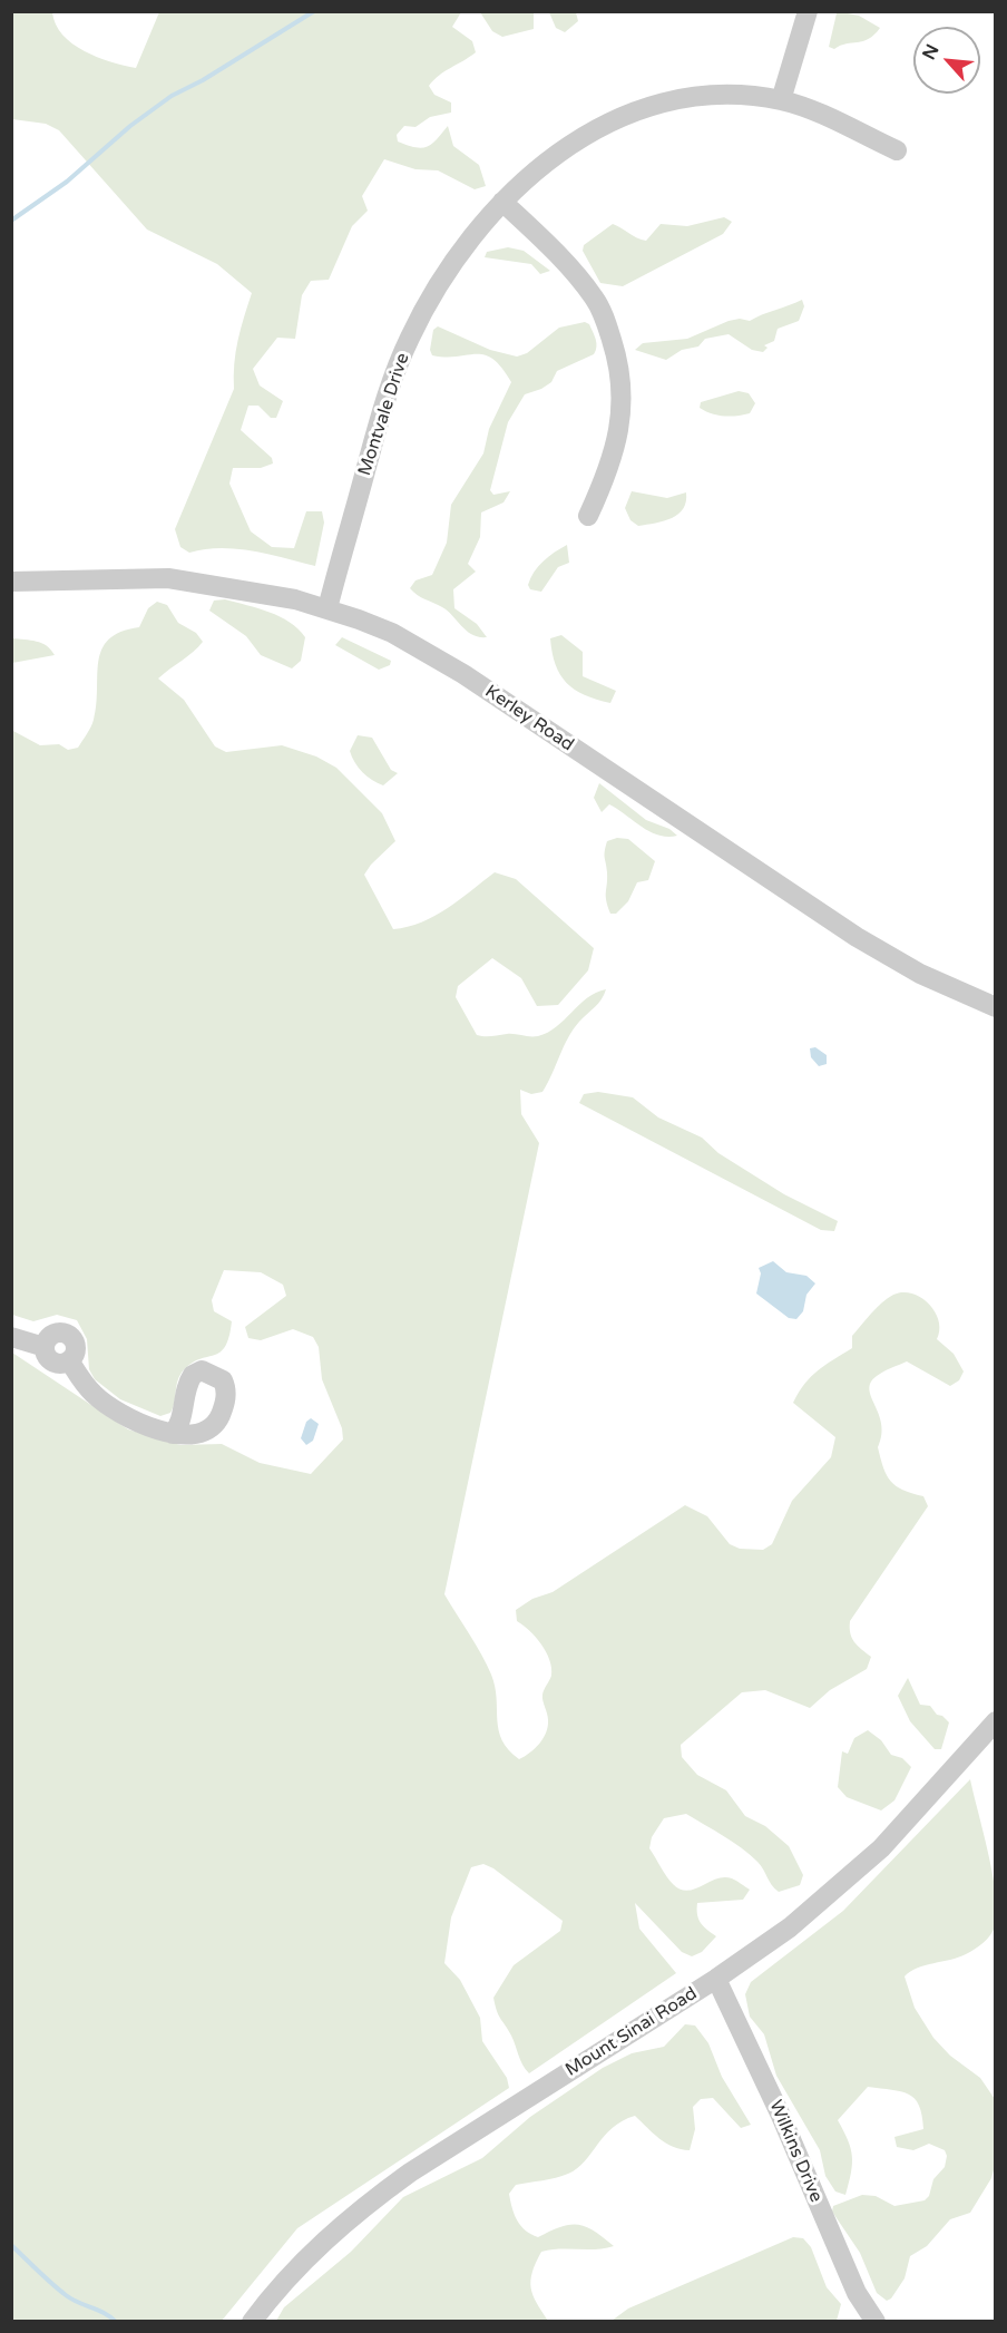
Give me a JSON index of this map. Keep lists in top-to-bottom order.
{
  "streets": {
    "street": [
      "Montvale Drive",
      "Kerley Road",
      "Mount Sinai Road",
      "Wilkins Drive"
    ]
  },
  "crossings": [
    ["Montvale Drive", "Kerley Road"],
    ["Mount Sinai Road", "Wilkins Drive"]
  ],
  "north": "top left"
}
